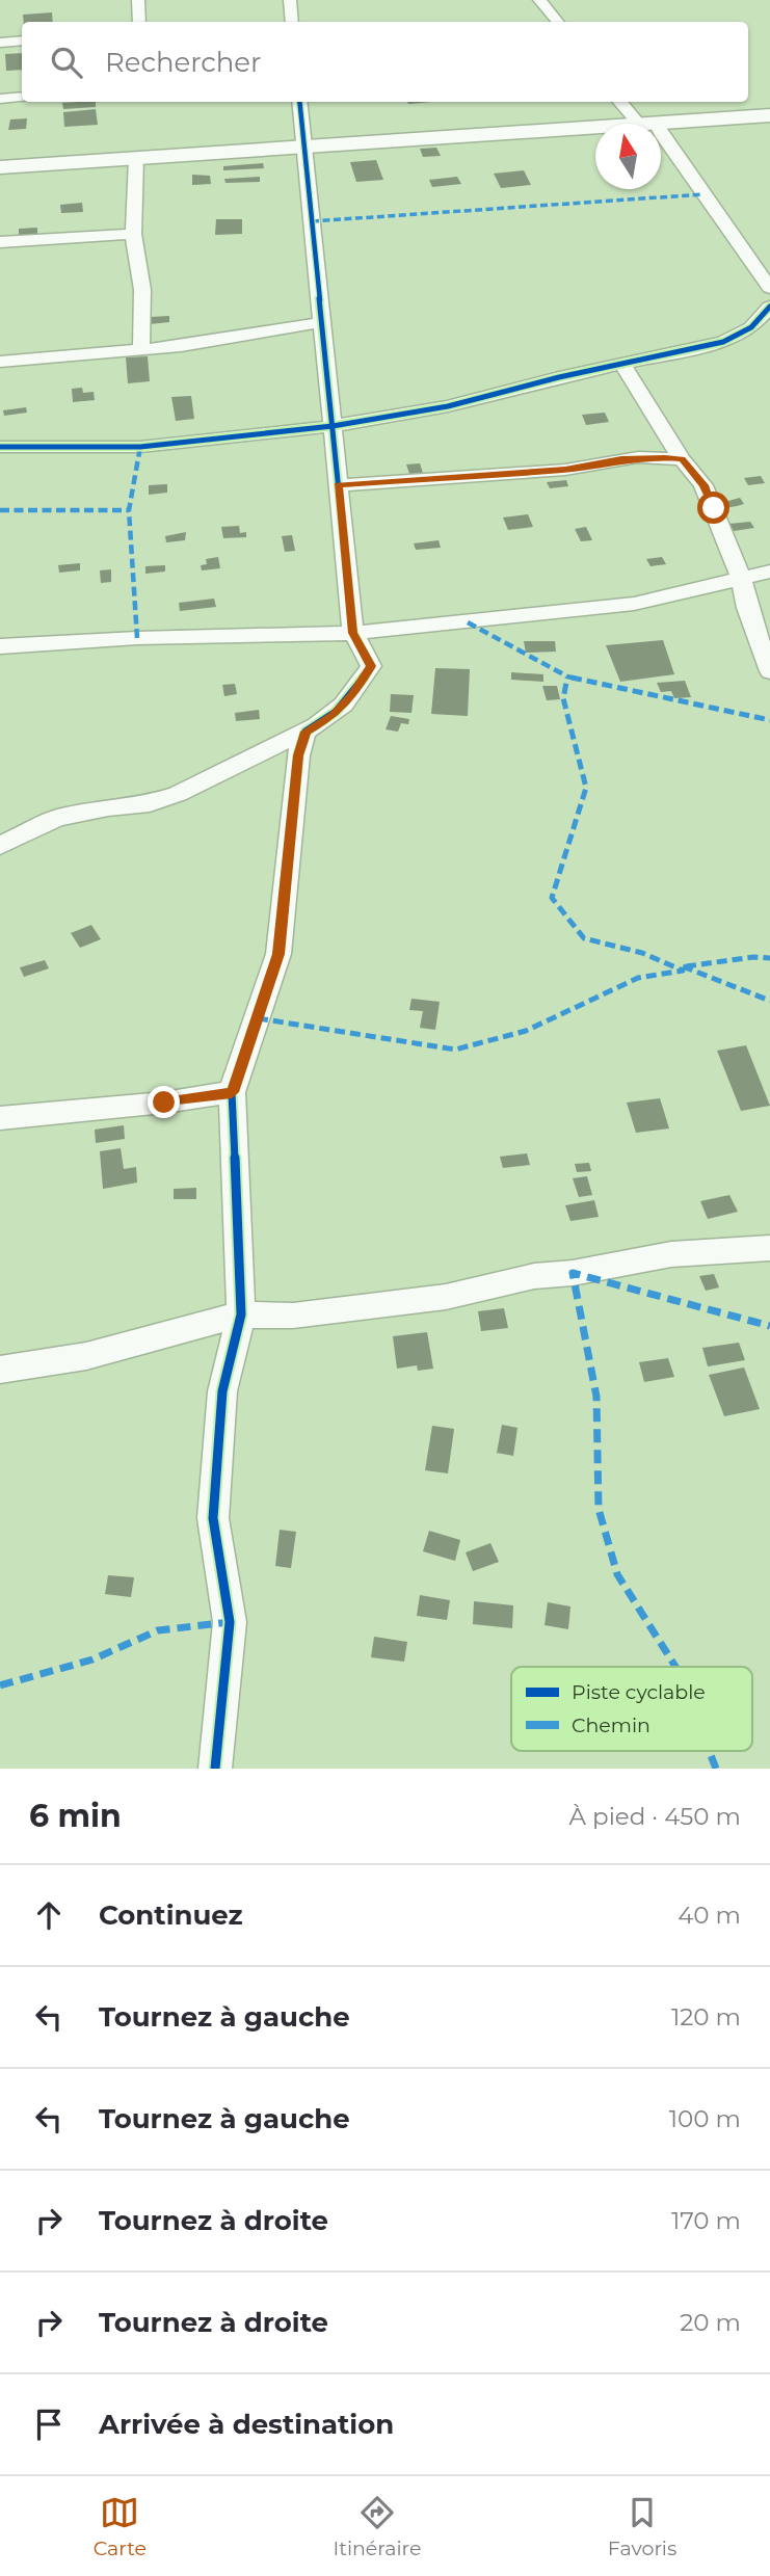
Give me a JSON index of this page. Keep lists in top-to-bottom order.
{
  "legend": ["Piste cyclable", "Chemin"],
  "north": "top",
  "page": {
    "search": "Rechercher",
    "heading": ["6 min", "À pied · 450 m"],
    "list": [
      ["Continuez", "40 m"],
      ["Tournez à gauche", "120 m"],
      ["Tournez à gauche", "100 m"],
      ["Tournez à droite", "170 m"],
      ["Tournez à droite", "20 m"],
      "Arrivée à destination"
    ],
    "nav": ["Carte", "Itinéraire", "Favoris"]
  }
}
